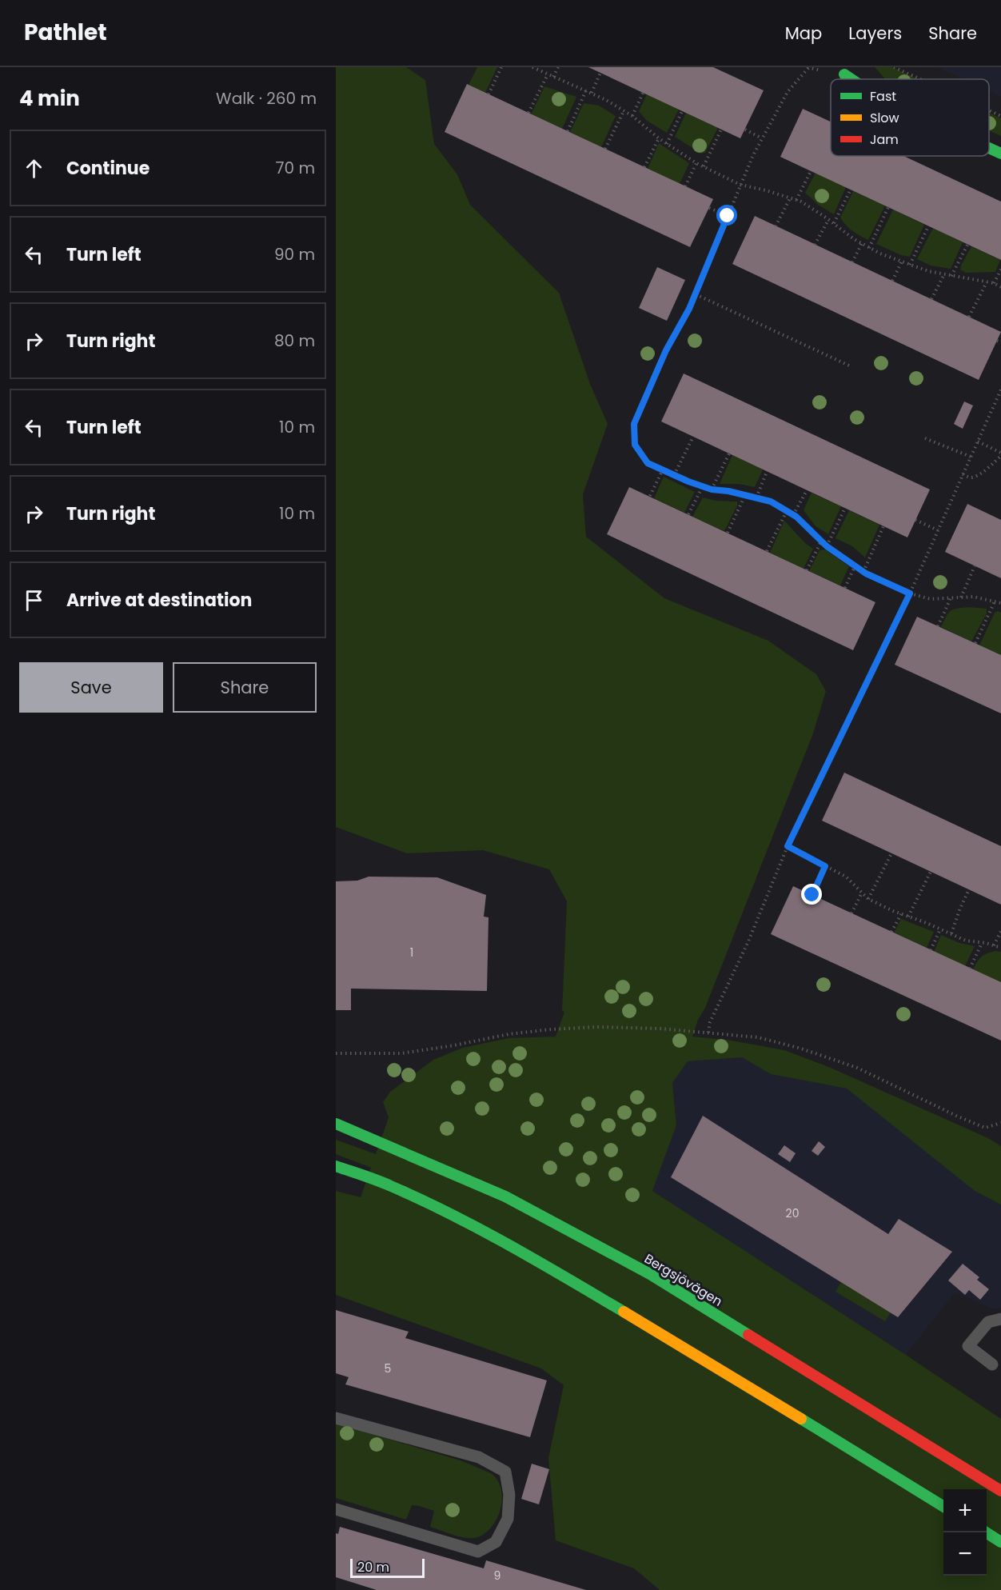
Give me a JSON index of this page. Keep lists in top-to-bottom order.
{
  "streets": {
    "street": ["Bergsjövägen"]
  },
  "house_numbers": [
    "1",
    "20",
    "5",
    "9"
  ],
  "legend": ["Fast", "Slow", "Jam"],
  "scale_bar": "20 m",
  "page": {
    "header": "Pathlet",
    "nav": ["Map", "Layers", "Share"],
    "heading": ["4 min", "Walk · 260 m"],
    "list": [
      ["Continue", "70 m"],
      ["Turn left", "90 m"],
      ["Turn right", "80 m"],
      ["Turn left", "10 m"],
      ["Turn right", "10 m"],
      "Arrive at destination"
    ],
    "buttons": ["Save", "Share"],
    "map_buttons": ["+", "−"],
    "scale": "20 m"
  }
}
